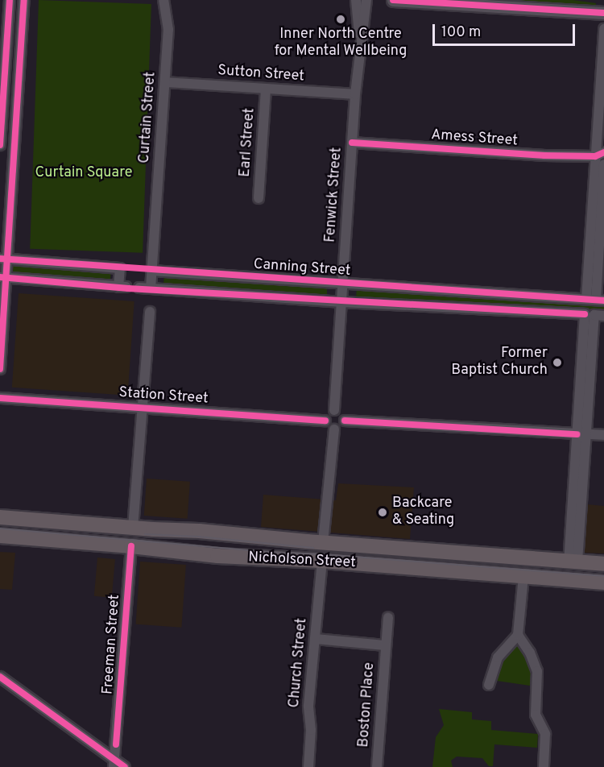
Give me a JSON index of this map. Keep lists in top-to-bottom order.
{
  "streets": {
    "main road": ["Nicholson Street"],
    "street": [
      "Sutton Street",
      "Curtain Street",
      "Amess Street",
      "Earl Street",
      "Fenwick Street",
      "Canning Street",
      "Station Street",
      "Freeman Street",
      "Church Street",
      "Boston Place"
    ]
  },
  "crossings": [
    ["Sutton Street", "Curtain Street"],
    ["Sutton Street", "Earl Street"],
    ["Sutton Street", "Fenwick Street"],
    ["Curtain Street", "Canning Street"],
    ["Amess Street", "Fenwick Street"],
    ["Fenwick Street", "Canning Street"],
    ["Fenwick Street", "Station Street"],
    ["Nicholson Street", "Freeman Street"],
    ["Nicholson Street", "Church Street"],
    ["Church Street", "Boston Place"]
  ],
  "parks": ["Curtain Square"],
  "places": ["Inner North Centre for Mental Wellbeing", "Former Baptist Church", "Backcare & Seating"],
  "scale_bar": "100 m"
}
